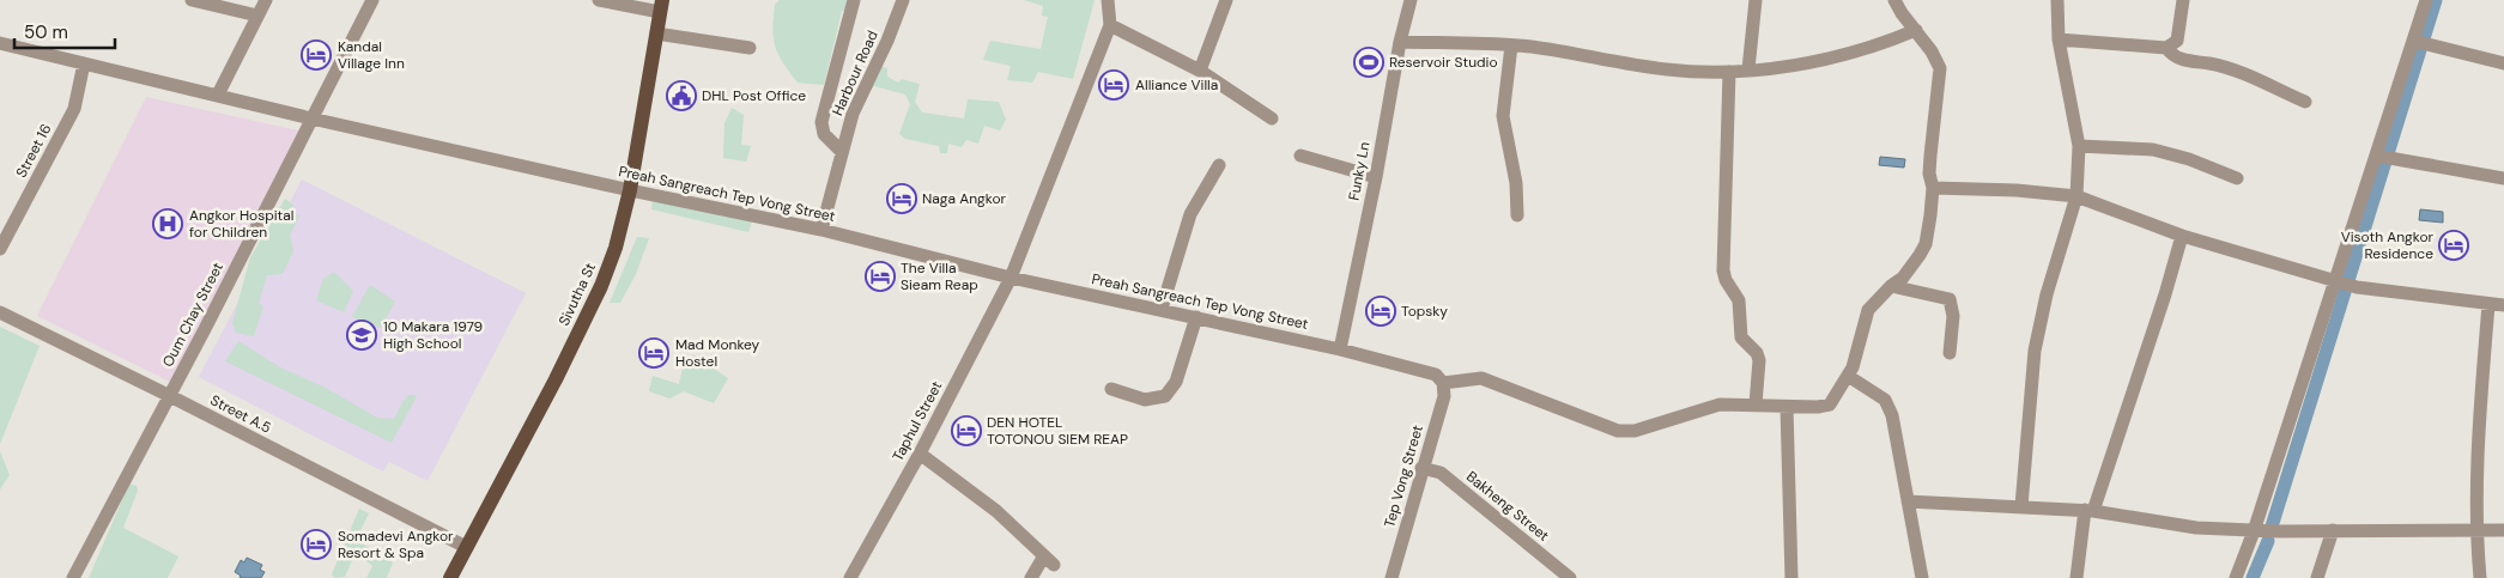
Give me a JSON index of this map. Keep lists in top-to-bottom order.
{
  "streets": {
    "main road": ["Sivutha St"],
    "street": [
      "Harbour Road",
      "Street 16",
      "Funky Ln",
      "Preah Sangreach Tep Vong Street",
      "Oum Chay Street",
      "Street A.5",
      "Taphul Street",
      "Tep Vong Street",
      "Bakheng Street"
    ]
  },
  "crossings": [
    ["Harbour Road", "Preah Sangreach Tep Vong Street"],
    ["Street 16", "Preah Sangreach Tep Vong Street"],
    ["Funky Ln", "Preah Sangreach Tep Vong Street"],
    ["Preah Sangreach Tep Vong Street", "Sivutha St"],
    ["Preah Sangreach Tep Vong Street", "Oum Chay Street"],
    ["Preah Sangreach Tep Vong Street", "Taphul Street"],
    ["Preah Sangreach Tep Vong Street", "Tep Vong Street"],
    ["Sivutha St", "Street A.5"],
    ["Oum Chay Street", "Street A.5"],
    ["Tep Vong Street", "Bakheng Street"]
  ],
  "places": {
    "hotel": [
      "Kandal Village Inn",
      "Alliance Villa",
      "Naga Angkor",
      "Visoth Angkor Residence",
      "The Villa Sieam Reap",
      "Topsky",
      "Mad Monkey Hostel",
      "DEN HOTEL TOTONOU SIEM REAP",
      "Somadevi Angkor Resort & Spa"
    ],
    "sports": ["Reservoir Studio"],
    "public building": ["DHL Post Office"],
    "hospital": ["Angkor Hospital for Children"],
    "school or university": ["10 Makara 1979 High School"]
  },
  "scale_bar": "50 m"
}
